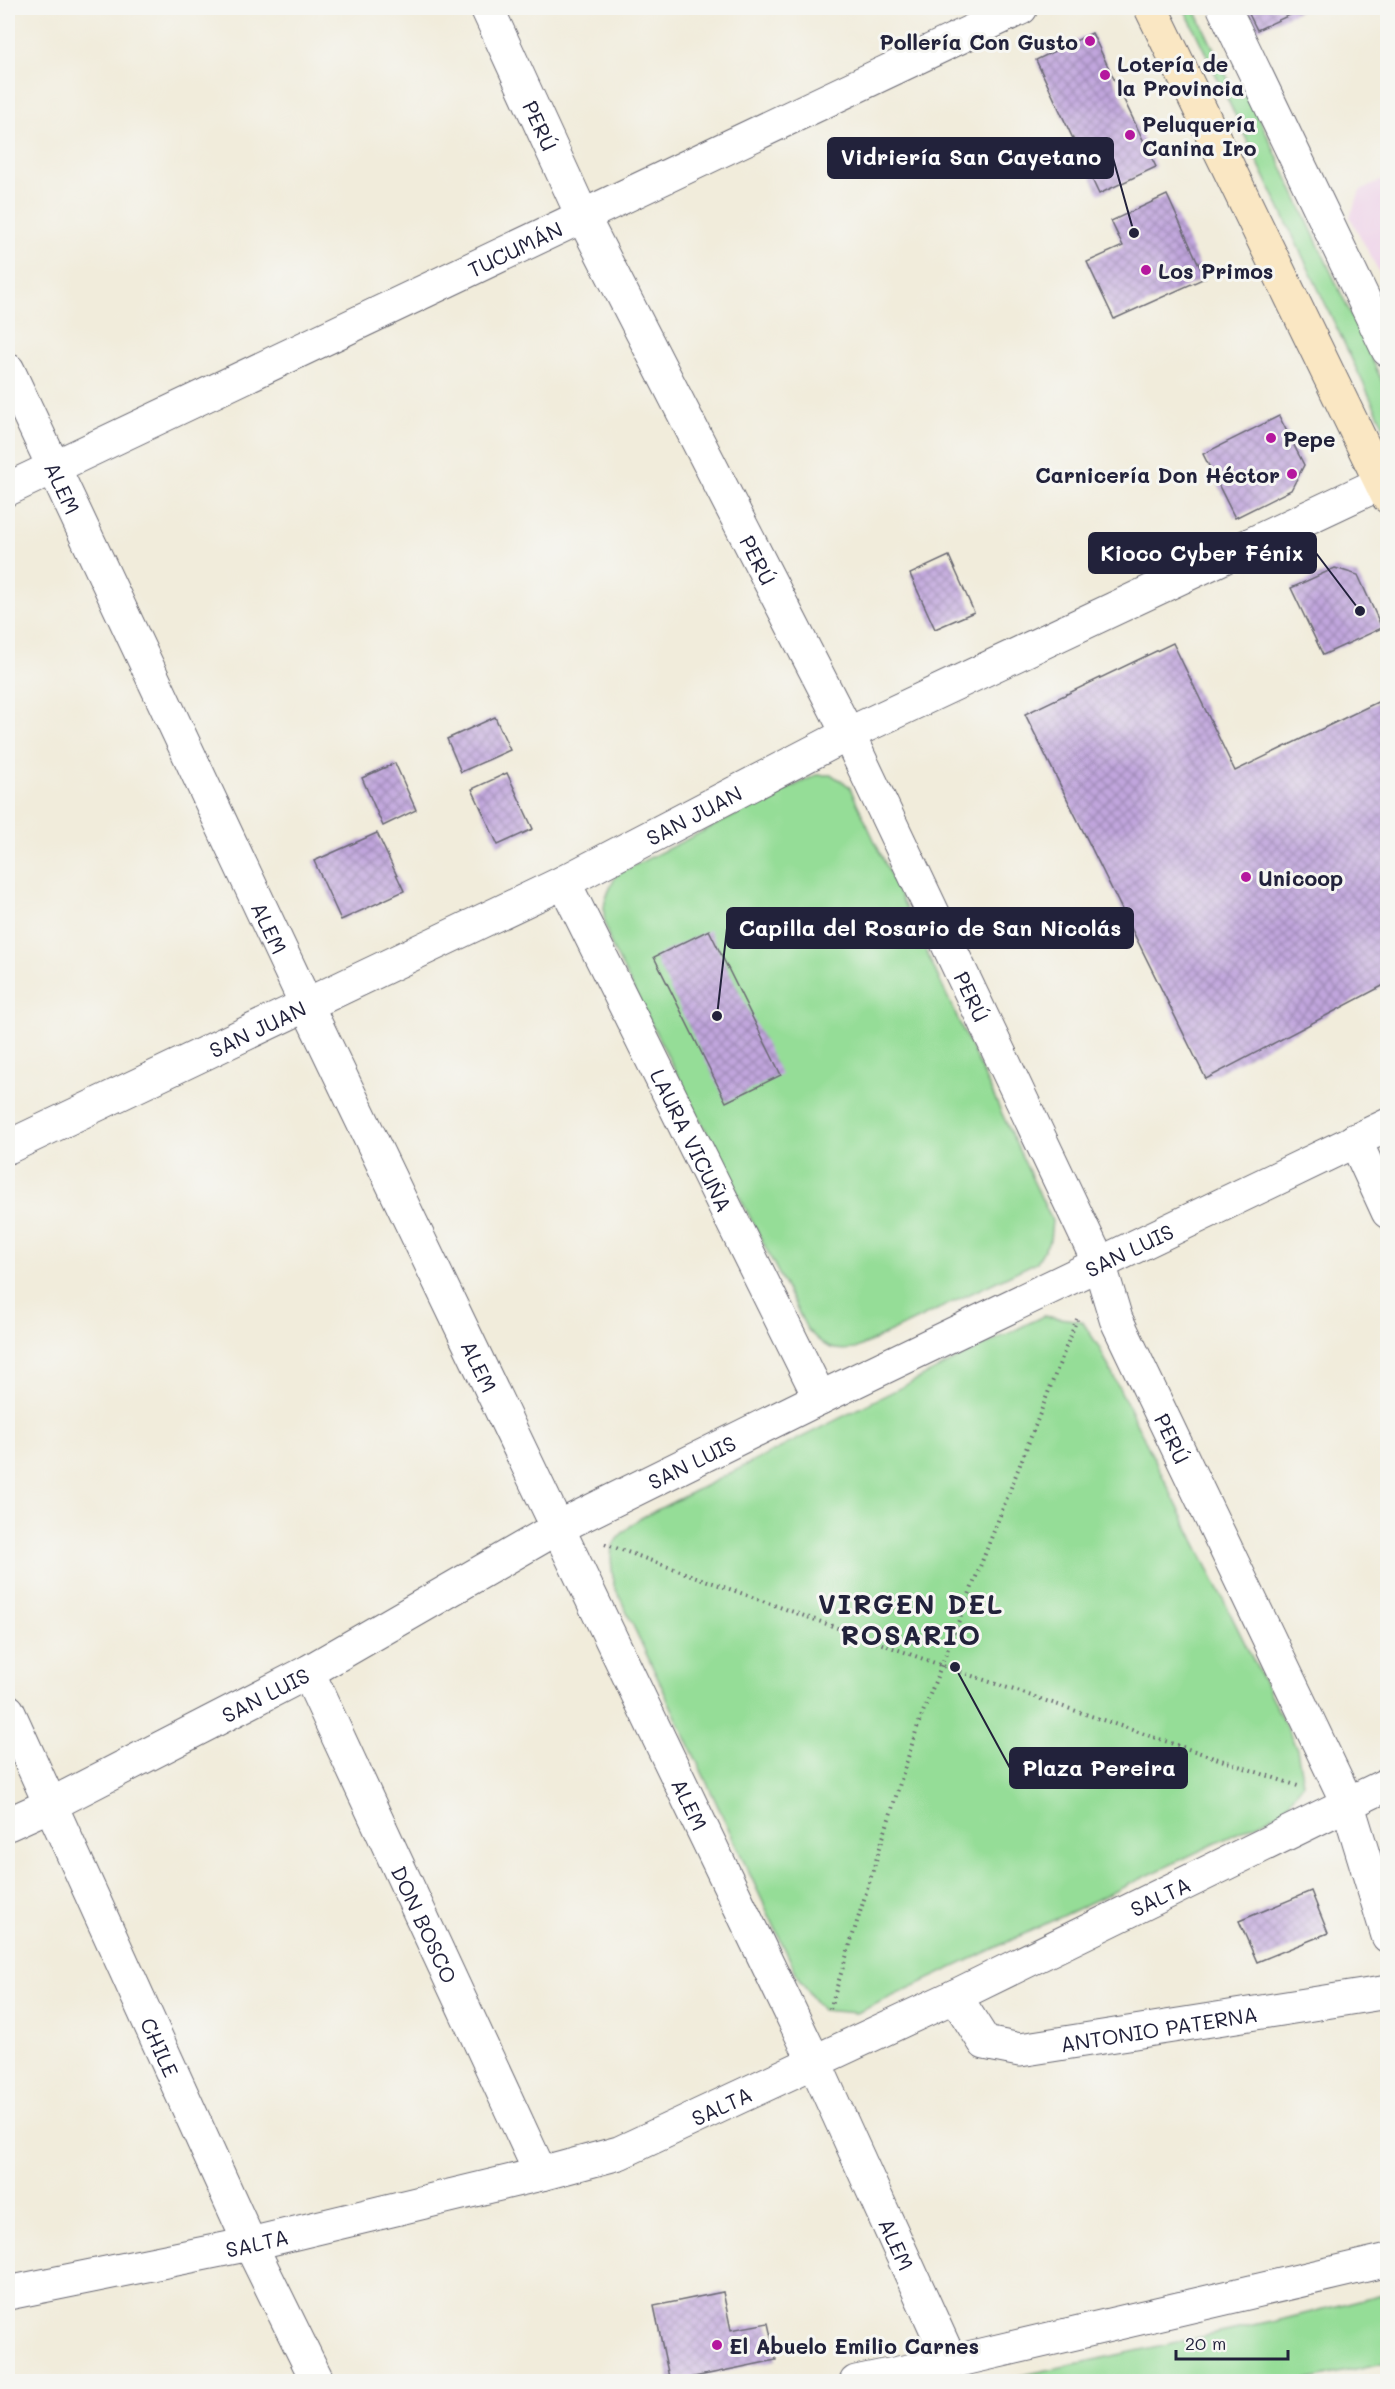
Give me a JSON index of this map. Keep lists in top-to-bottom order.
{
  "streets": {
    "street": [
      "PERÚ",
      "TUCUMÁN",
      "ALEM",
      "SAN JUAN",
      "LAURA VICUÑA",
      "SAN LUIS",
      "SALTA",
      "DON BOSCO",
      "ANTONIO PATERNA",
      "CHILE"
    ]
  },
  "crossings": [
    ["PERÚ", "TUCUMÁN"],
    ["PERÚ", "SAN JUAN"],
    ["PERÚ", "SAN LUIS"],
    ["PERÚ", "SALTA"],
    ["TUCUMÁN", "ALEM"],
    ["ALEM", "SAN JUAN"],
    ["ALEM", "SAN LUIS"],
    ["ALEM", "SALTA"],
    ["SAN JUAN", "LAURA VICUÑA"],
    ["LAURA VICUÑA", "SAN LUIS"],
    ["SAN LUIS", "DON BOSCO"],
    ["SAN LUIS", "CHILE"],
    ["SALTA", "DON BOSCO"],
    ["SALTA", "ANTONIO PATERNA"],
    ["SALTA", "CHILE"]
  ],
  "districts": ["VIRGEN DEL ROSARIO"],
  "places": [
    "Pollería Con Gusto",
    "Lotería de la Provincia",
    "Peluquería Canina Iro",
    "Vidriería San Cayetano",
    "Los Primos",
    "Pepe",
    "Carnicería Don Héctor",
    "Kioco Cyber Fénix",
    "Unicoop",
    "Capilla del Rosario de San Nicolás",
    "Plaza Pereira",
    "El Abuelo Emilio Carnes"
  ],
  "scale_bar": "20 m"
}
